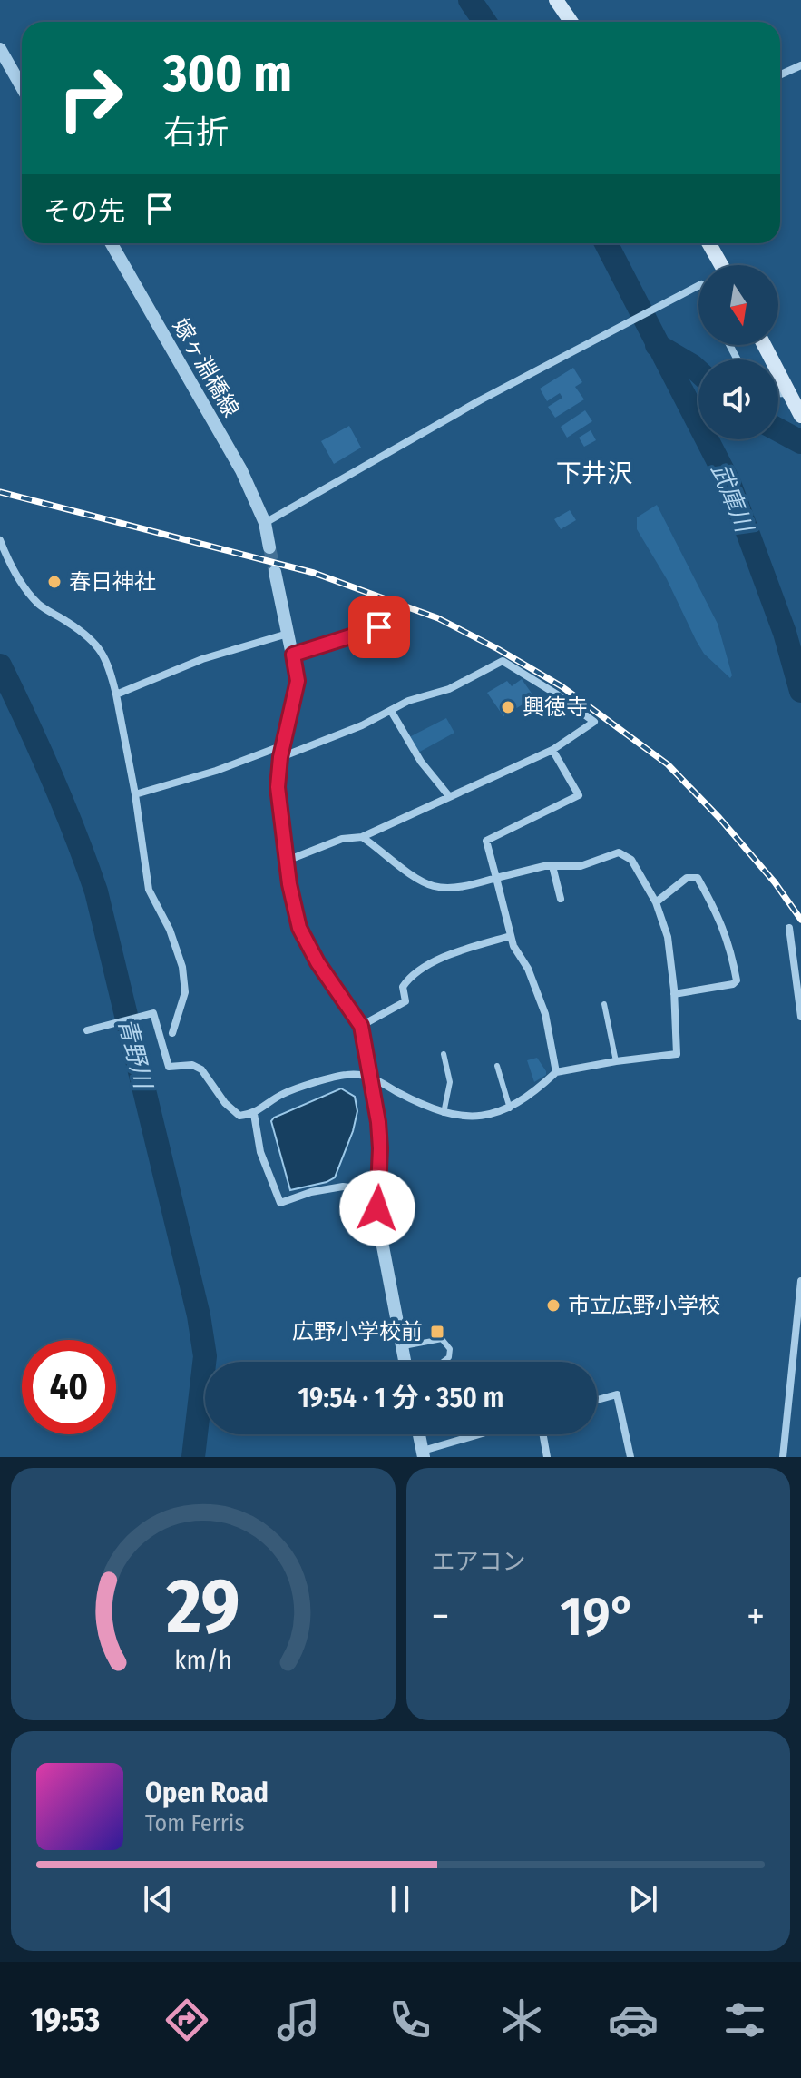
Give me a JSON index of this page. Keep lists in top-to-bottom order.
{
  "streets": {
    "street": ["嫁ヶ淵橋線"]
  },
  "districts": ["下井沢"],
  "water": ["武庫川", "青野川"],
  "places": {
    "other": ["春日神社", "興徳寺", "市立広野小学校"],
    "transit": ["広野小学校前"]
  },
  "north": "bottom",
  "page": {
    "turn": ["300 m", "右折"],
    "then": "その先",
    "limit": "40",
    "trip": "19:54 · 1 分 · 350 m",
    "tile": "エアコン",
    "heat": ["−", "19°", "+"],
    "song": ["Open Road", "Tom Ferris"],
    "tabs": "19:53",
    "gauge": ["29", "km/h"]
  }
}
